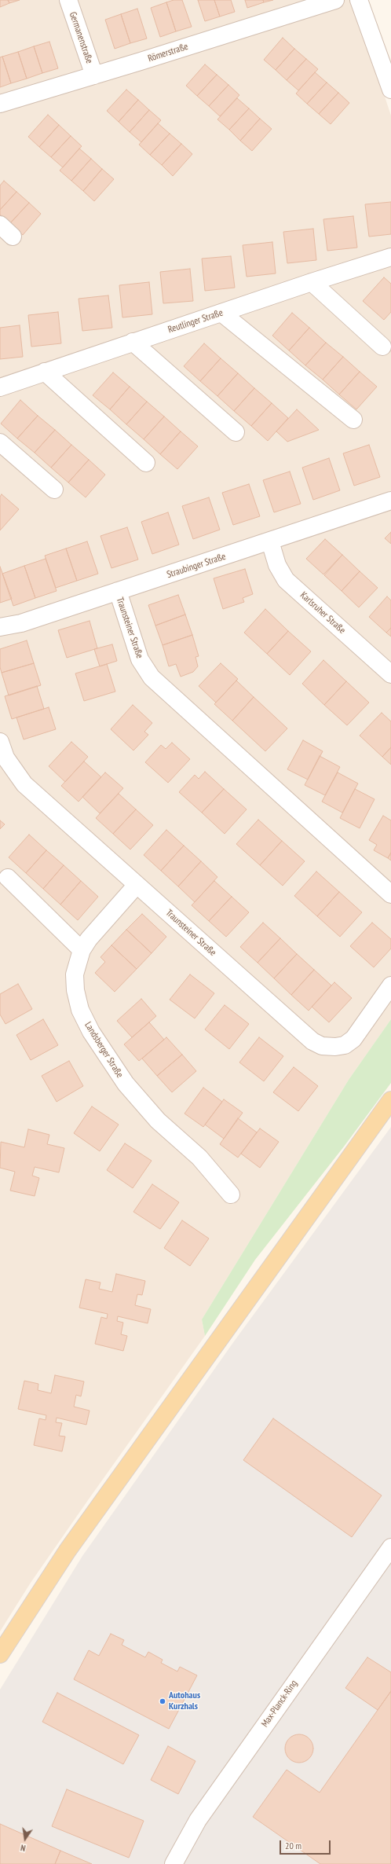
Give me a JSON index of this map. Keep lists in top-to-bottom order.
{
  "streets": {
    "street": [
      "Germanenstraße",
      "Römerstraße",
      "Reutlinger Straße",
      "Straubinger Straße",
      "Karlsruher Straße",
      "Traunsteiner Straße",
      "Landsberger Straße",
      "Max-Planck-Ring"
    ]
  },
  "crossings": [
    ["Germanenstraße", "Römerstraße"],
    ["Straubinger Straße", "Karlsruher Straße"],
    ["Straubinger Straße", "Traunsteiner Straße"],
    ["Traunsteiner Straße", "Landsberger Straße"]
  ],
  "places": ["Autohaus Kurzhals"],
  "scale_bar": "20 m",
  "north": "bottom"
}
